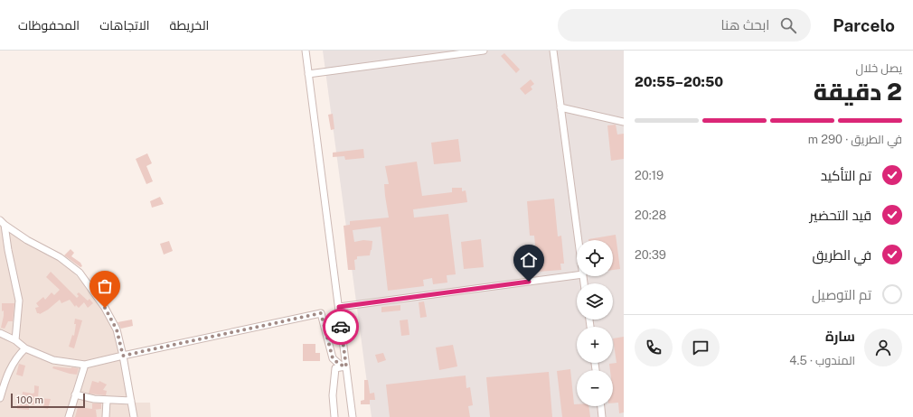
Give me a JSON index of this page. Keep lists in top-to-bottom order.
{
  "scale_bar": "100 m",
  "page": {
    "header": "Parcelo",
    "search": "ابحث هنا",
    "nav": ["الخريطة", "الاتجاهات", "المحفوظات"],
    "heading": ["2 دقيقة", "يصل خلال", "20:50–20:55"],
    "panel": ["سارة", "المندوب · 4.5"],
    "bar": "في الطريق · 290 m",
    "list": [
      ["تم التأكيد", "20:19"],
      ["قيد التحضير", "20:28"],
      ["في الطريق", "20:39"],
      "تم التوصيل"
    ],
    "map_buttons": ["+", "−"],
    "scale": "100 m"
  }
}
